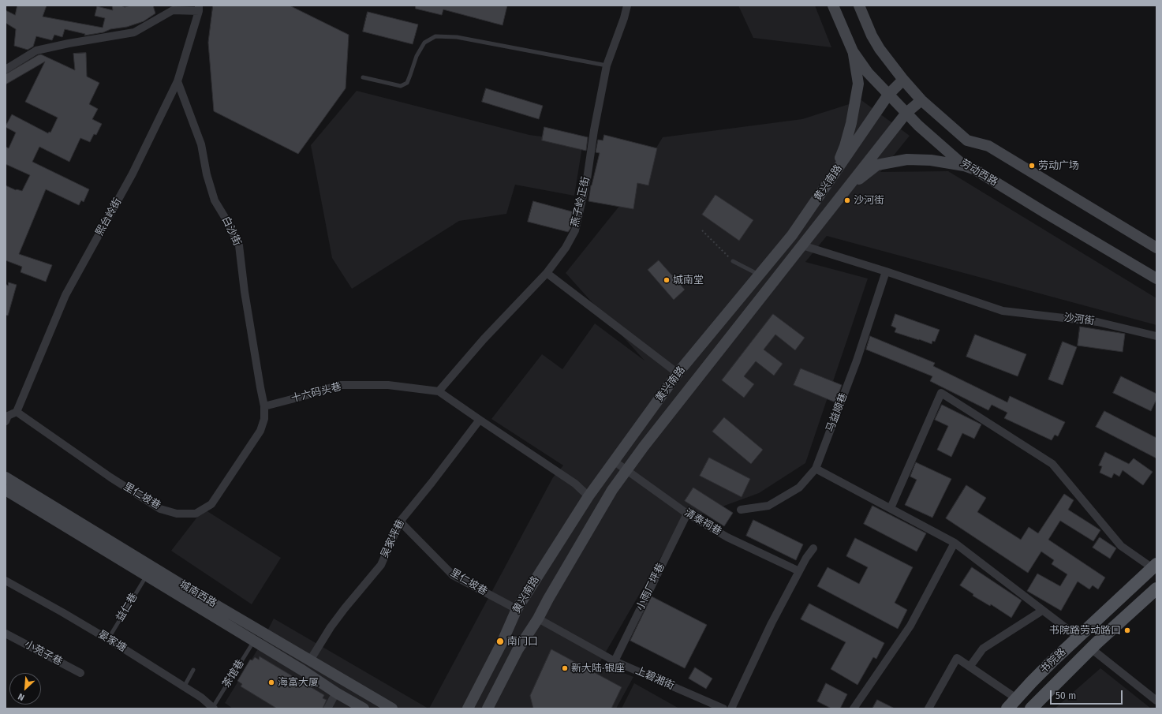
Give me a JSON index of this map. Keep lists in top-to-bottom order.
{
  "streets": {
    "main road": [
      "劳动西路",
      "黄兴南路",
      "城南西路",
      "书院路"
    ],
    "street": [
      "燕子岭正街",
      "熙台岭街",
      "白沙街",
      "沙河街",
      "十六码头巷",
      "马益顺巷",
      "里仁坡巷",
      "清泰祠巷",
      "吴家坪巷",
      "小雨厂坪巷",
      "晏家塘",
      "小苑子巷",
      "上碧湘街"
    ],
    "lane": ["益仁巷", "茶馆巷"]
  },
  "crossings": [
    ["劳动西路", "黄兴南路"],
    ["黄兴南路", "沙河街"],
    ["黄兴南路", "里仁坡巷"],
    ["黄兴南路", "清泰祠巷"],
    ["黄兴南路", "上碧湘街"],
    ["燕子岭正街", "十六码头巷"],
    ["熙台岭街", "白沙街"],
    ["熙台岭街", "里仁坡巷"],
    ["白沙街", "里仁坡巷"],
    ["沙河街", "马益顺巷"],
    ["十六码头巷", "里仁坡巷"],
    ["里仁坡巷", "吴家坪巷"],
    ["清泰祠巷", "小雨厂坪巷"],
    ["吴家坪巷", "城南西路"],
    ["小雨厂坪巷", "上碧湘街"],
    ["城南西路", "益仁巷"],
    ["城南西路", "茶馆巷"],
    ["益仁巷", "晏家塘"],
    ["晏家塘", "茶馆巷"]
  ],
  "places": [
    "劳动广场",
    "沙河街",
    "城南堂",
    "书院路劳动路口",
    "南门口",
    "新大陆·银座",
    "海富大厦"
  ],
  "scale_bar": "50 m",
  "north": "bottom left"
}
